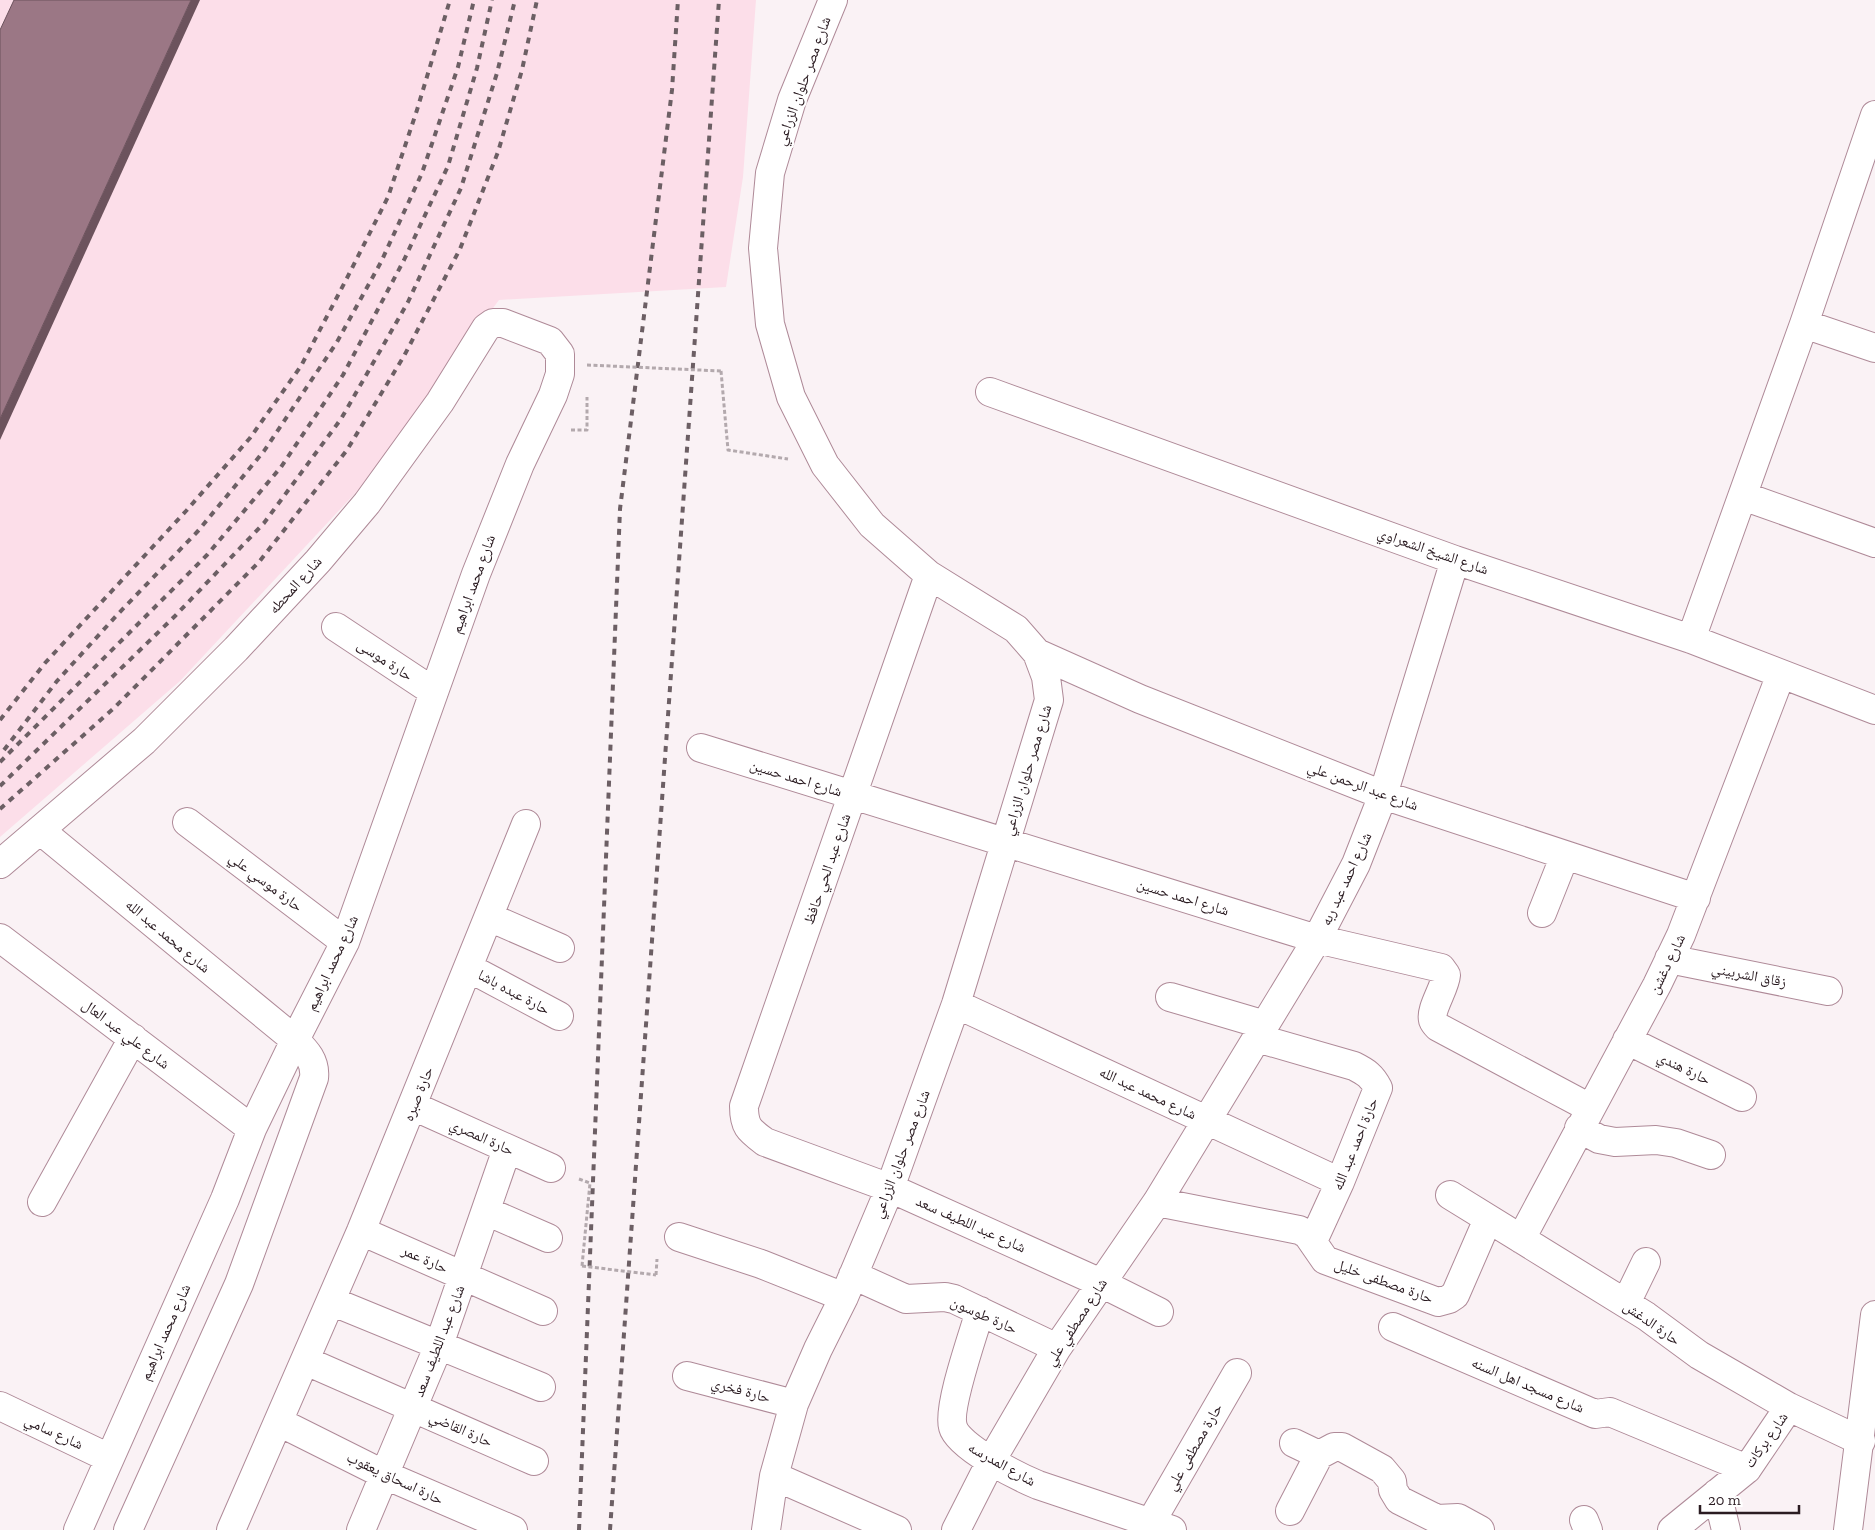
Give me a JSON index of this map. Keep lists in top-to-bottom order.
{
  "streets": {
    "main road": [
      "شارع مصر حلوان الزراعي",
      "شارع الشيخ الشعراوي",
      "شارع محمد ابراهيم",
      "شارع المحطه",
      "حارة موسى",
      "شارع احمد حسين",
      "شارع عبد الرحمن علي",
      "شارع عبد الحي حافظ",
      "شارع احمد عبد ربه",
      "حارة موسي علي",
      "شارع محمد عبد الله",
      "شارع دغشن",
      "زقاق الشربيني",
      "حارة عبده باشا",
      "شارع علي عبد العال",
      "حارة هندي",
      "حارة صبره",
      "حارة المصري",
      "حارة احمد عبد الله",
      "شارع عبد اللطيف سعد",
      "حارة عمر",
      "حارة مصطفى خليل",
      "حارة طوسون",
      "شارع مصطفي علي",
      "حارة الدغش",
      "شارع مسجد اهل السنه",
      "حارة فخري",
      "حارة القاضي",
      "شارع سامي",
      "شارع بركات",
      "حارة مصطفى علي",
      "شارع المدرسه",
      "حارة اسحاق يعقوب"
    ]
  },
  "crossings": [
    ["شارع مصر حلوان الزراعي", "شارع احمد حسين"],
    ["شارع مصر حلوان الزراعي", "شارع عبد الرحمن علي"],
    ["شارع مصر حلوان الزراعي", "شارع عبد الحي حافظ"],
    ["شارع مصر حلوان الزراعي", "شارع محمد عبد الله"],
    ["شارع مصر حلوان الزراعي", "شارع عبد اللطيف سعد"],
    ["شارع مصر حلوان الزراعي", "حارة طوسون"],
    ["شارع مصر حلوان الزراعي", "حارة فخري"],
    ["شارع الشيخ الشعراوي", "شارع احمد عبد ربه"],
    ["شارع الشيخ الشعراوي", "شارع دغشن"],
    ["شارع محمد ابراهيم", "شارع المحطه"],
    ["شارع محمد ابراهيم", "حارة موسى"],
    ["شارع محمد ابراهيم", "حارة موسي علي"],
    ["شارع محمد ابراهيم", "شارع محمد عبد الله"],
    ["شارع محمد ابراهيم", "شارع علي عبد العال"],
    ["شارع محمد ابراهيم", "شارع سامي"],
    ["شارع المحطه", "شارع محمد عبد الله"],
    ["شارع احمد حسين", "شارع عبد الحي حافظ"],
    ["شارع احمد حسين", "شارع احمد عبد ربه"],
    ["شارع احمد حسين", "شارع دغشن"],
    ["شارع عبد الرحمن علي", "شارع احمد عبد ربه"],
    ["شارع عبد الرحمن علي", "شارع دغشن"],
    ["شارع عبد الحي حافظ", "شارع عبد اللطيف سعد"],
    ["شارع احمد عبد ربه", "شارع محمد عبد الله"],
    ["شارع احمد عبد ربه", "حارة احمد عبد الله"],
    ["شارع احمد عبد ربه", "شارع مصطفي علي"],
    ["شارع محمد عبد الله", "حارة احمد عبد الله"],
    ["شارع محمد عبد الله", "شارع مصطفي علي"],
    ["شارع دغشن", "زقاق الشربيني"],
    ["شارع دغشن", "حارة هندي"],
    ["شارع دغشن", "حارة الدغش"],
    ["حارة عبده باشا", "حارة صبره"],
    ["حارة صبره", "حارة المصري"],
    ["حارة صبره", "حارة عمر"],
    ["حارة صبره", "حارة القاضي"],
    ["حارة المصري", "شارع عبد اللطيف سعد"],
    ["حارة احمد عبد الله", "حارة مصطفى خليل"],
    ["شارع عبد اللطيف سعد", "حارة عمر"],
    ["شارع عبد اللطيف سعد", "شارع مصطفي علي"],
    ["شارع عبد اللطيف سعد", "حارة القاضي"],
    ["شارع عبد اللطيف سعد", "حارة اسحاق يعقوب"],
    ["حارة مصطفى خليل", "شارع مصطفي علي"],
    ["حارة مصطفى خليل", "حارة الدغش"],
    ["حارة طوسون", "شارع مصطفي علي"],
    ["حارة طوسون", "شارع المدرسه"],
    ["شارع مصطفي علي", "شارع المدرسه"],
    ["حارة الدغش", "شارع بركات"],
    ["شارع مسجد اهل السنه", "شارع بركات"],
    ["حارة مصطفى علي", "شارع المدرسه"]
  ],
  "scale_bar": "20 m"
}
